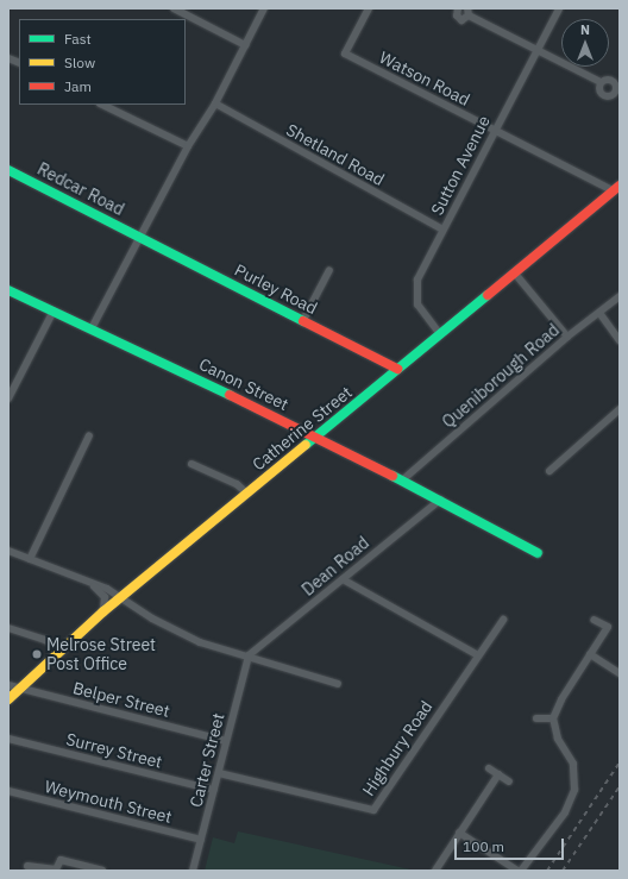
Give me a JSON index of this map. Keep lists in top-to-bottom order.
{
  "streets": {
    "street": [
      "Watson Road",
      "Shetland Road",
      "Sutton Avenue",
      "Redcar Road",
      "Purley Road",
      "Queniborough Road",
      "Canon Street",
      "Catherine Street",
      "Dean Road",
      "Belper Street",
      "Highbury Road",
      "Surrey Street",
      "Carter Street",
      "Weymouth Street"
    ]
  },
  "crossings": [
    ["Watson Road", "Sutton Avenue"],
    ["Watson Road", "Catherine Street"],
    ["Shetland Road", "Sutton Avenue"],
    ["Sutton Avenue", "Catherine Street"],
    ["Redcar Road", "Purley Road"],
    ["Purley Road", "Catherine Street"],
    ["Queniborough Road", "Canon Street"],
    ["Canon Street", "Catherine Street"],
    ["Canon Street", "Dean Road"],
    ["Catherine Street", "Belper Street"],
    ["Dean Road", "Carter Street"],
    ["Belper Street", "Carter Street"],
    ["Highbury Road", "Carter Street"],
    ["Surrey Street", "Carter Street"],
    ["Carter Street", "Weymouth Street"]
  ],
  "places": ["Melrose Street Post Office"],
  "legend": ["Fast", "Slow", "Jam"],
  "scale_bar": "100 m",
  "north": "top"
}
